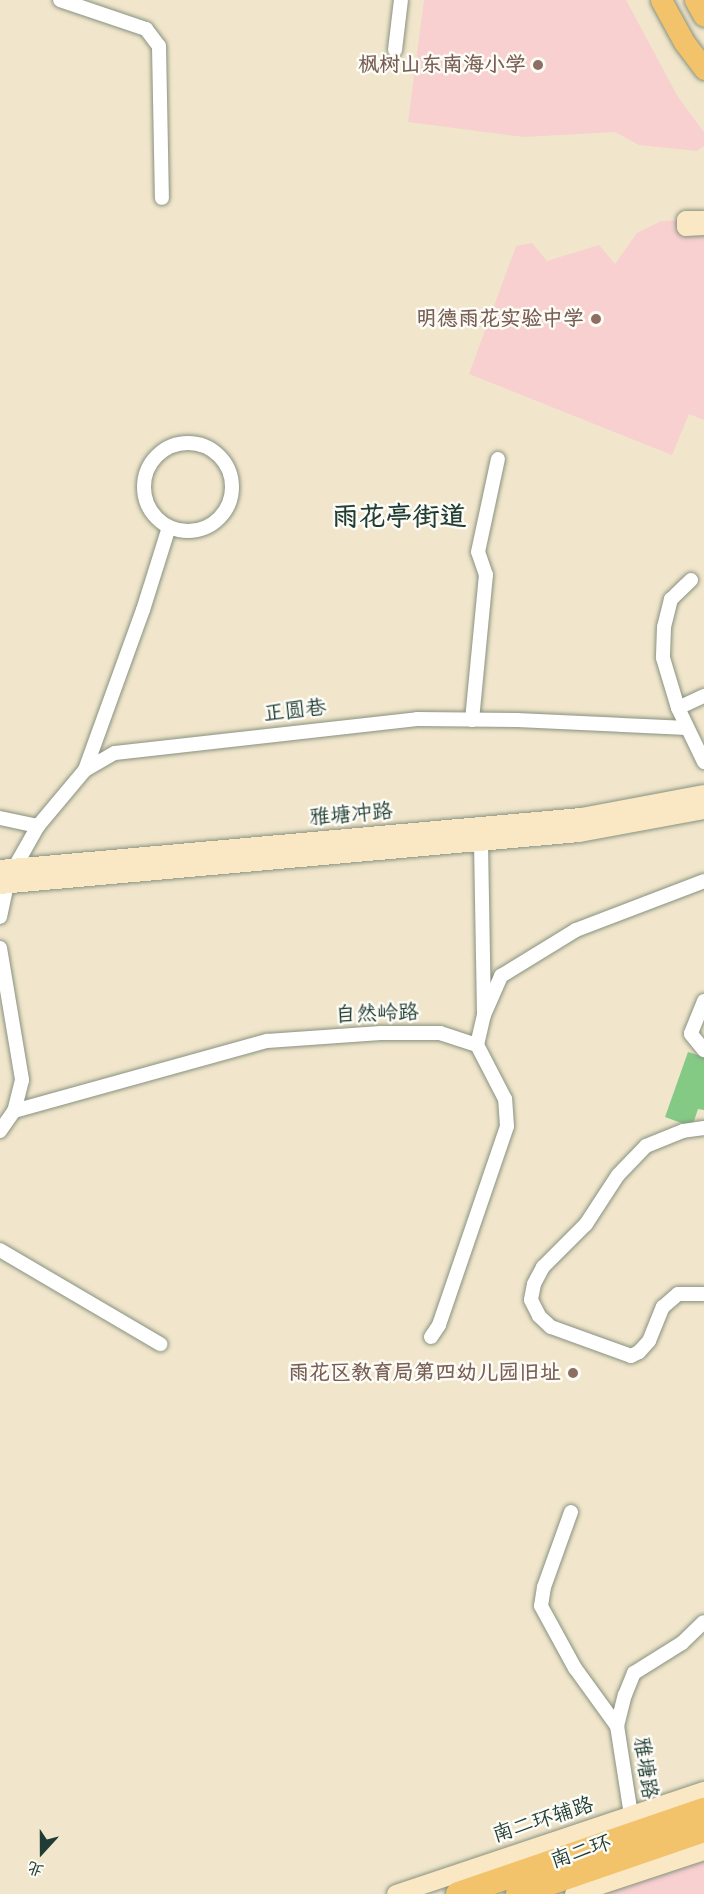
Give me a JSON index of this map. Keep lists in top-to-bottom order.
{
  "streets": {
    "highway": ["南二环"],
    "street": [
      "正圆巷",
      "雅塘冲路",
      "自然岭路",
      "雅塘路",
      "南二环辅路"
    ]
  },
  "crossings": [
    ["正圆巷", "雅塘冲路"],
    ["雅塘路", "南二环辅路"]
  ],
  "districts": ["雨花亭街道"],
  "places": ["枫树山东南海小学", "明德雨花实验中学", "雨花区教育局第四幼儿园旧址"],
  "north": "bottom"
}
